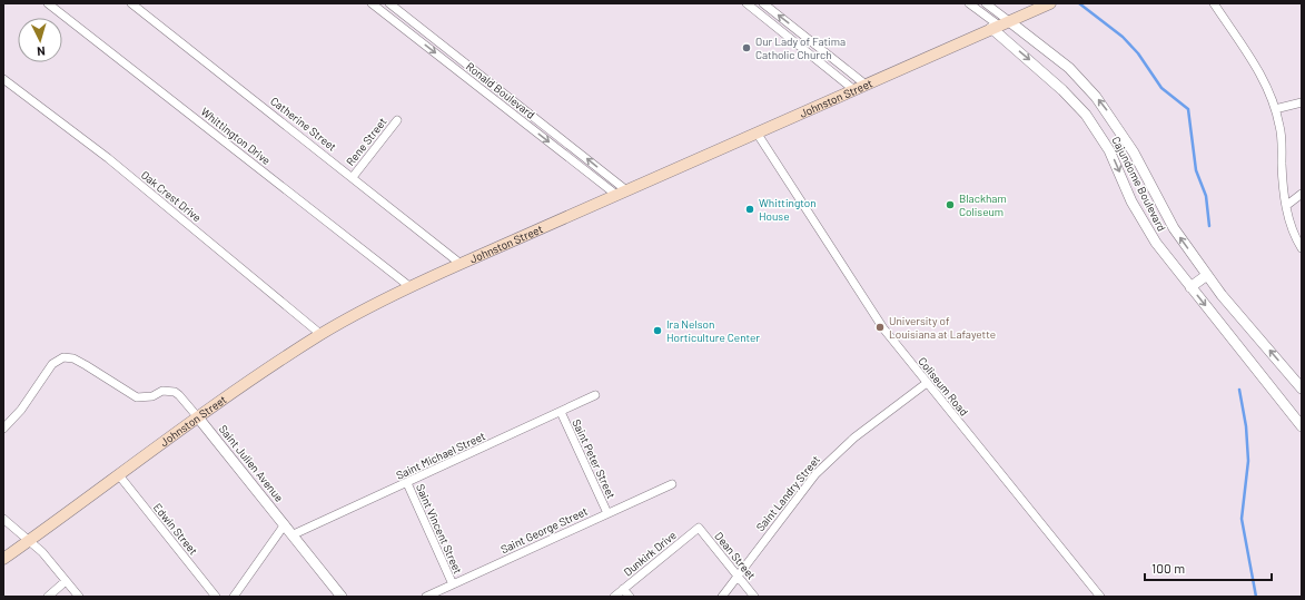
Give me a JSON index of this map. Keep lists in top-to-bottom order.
{
  "streets": {
    "main road": ["Johnston Street"],
    "street": [
      "Ronald Boulevard",
      "Catherine Street",
      "Whittington Drive",
      "Rene Street",
      "Cajundome Boulevard",
      "Oak Crest Drive",
      "Coliseum Road",
      "Saint Michael Street",
      "Saint Peter Street",
      "Saint Julien Avenue",
      "Saint Landry Street",
      "Edwin Street",
      "Saint Vincent Street",
      "Saint George Street",
      "Dunkirk Drive",
      "Dean Street"
    ]
  },
  "crossings": [
    ["Ronald Boulevard", "Johnston Street"],
    ["Johnston Street", "Catherine Street"],
    ["Johnston Street", "Whittington Drive"],
    ["Johnston Street", "Cajundome Boulevard"],
    ["Johnston Street", "Oak Crest Drive"],
    ["Johnston Street", "Coliseum Road"],
    ["Johnston Street", "Saint Julien Avenue"],
    ["Johnston Street", "Edwin Street"],
    ["Catherine Street", "Rene Street"],
    ["Coliseum Road", "Saint Landry Street"],
    ["Saint Michael Street", "Saint Peter Street"],
    ["Saint Michael Street", "Saint Julien Avenue"],
    ["Saint Michael Street", "Saint Vincent Street"],
    ["Saint Peter Street", "Saint George Street"],
    ["Saint Landry Street", "Dean Street"],
    ["Saint Vincent Street", "Saint George Street"],
    ["Dunkirk Drive", "Dean Street"]
  ],
  "places": [
    "Our Lady of Fatima Catholic Church",
    "Blackham Coliseum",
    "Whittington House",
    "University of Louisiana at Lafayette",
    "Ira Nelson Horticulture Center"
  ],
  "scale_bar": "100 m",
  "north": "bottom"
}
